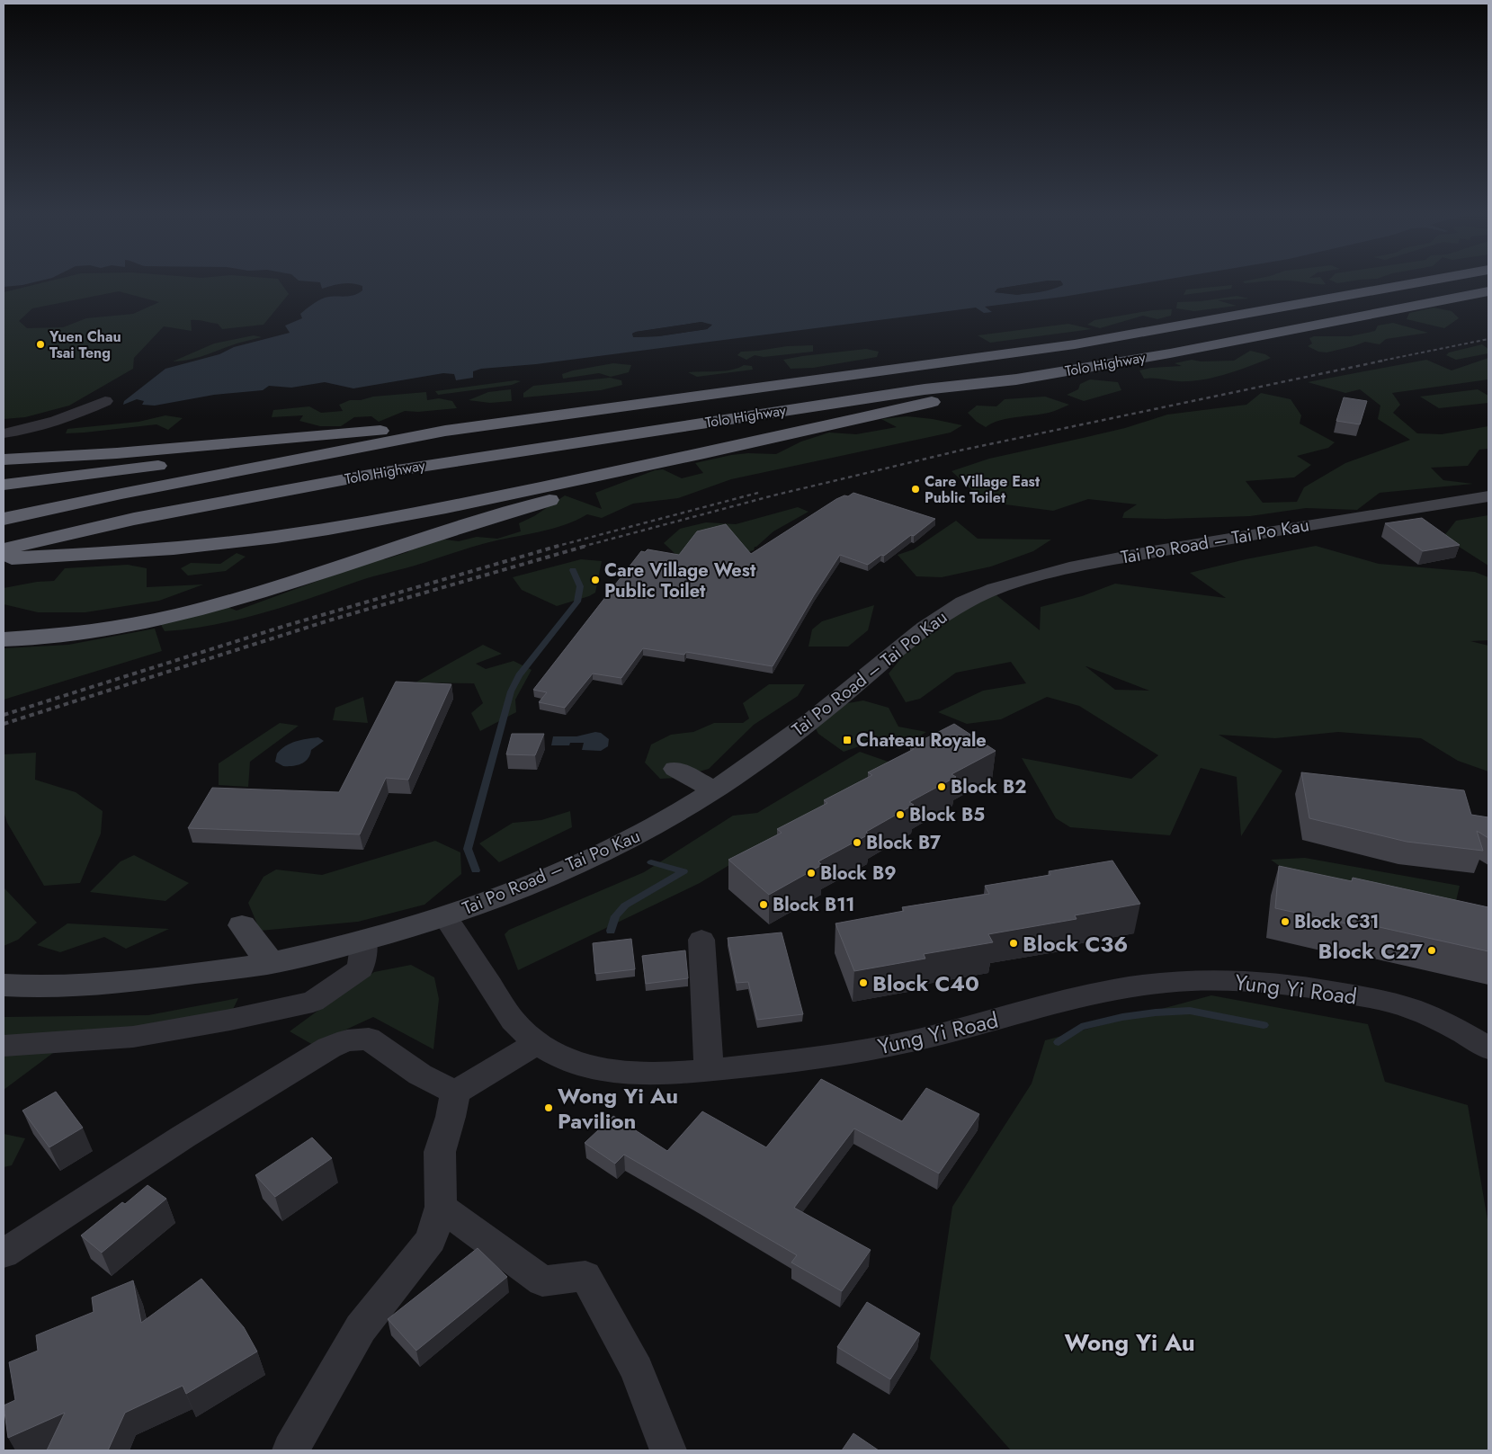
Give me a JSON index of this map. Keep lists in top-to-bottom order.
{
  "streets": {
    "highway": ["Tolo Highway"],
    "main road": ["Tai Po Road – Tai Po Kau"],
    "street": ["Yung Yi Road"]
  },
  "crossings": [
    ["Tai Po Road – Tai Po Kau", "Yung Yi Road"]
  ],
  "districts": ["Wong Yi Au"],
  "places": {
    "other": [
      "Yuen Chau Tsai Teng",
      "Care Village East Public Toilet",
      "Care Village West Public Toilet",
      "Block B2",
      "Block B5",
      "Block B7",
      "Block B9",
      "Block B11",
      "Block C31",
      "Block C36",
      "Block C27",
      "Block C40",
      "Wong Yi Au Pavilion"
    ],
    "transit": ["Chateau Royale"]
  }
}
